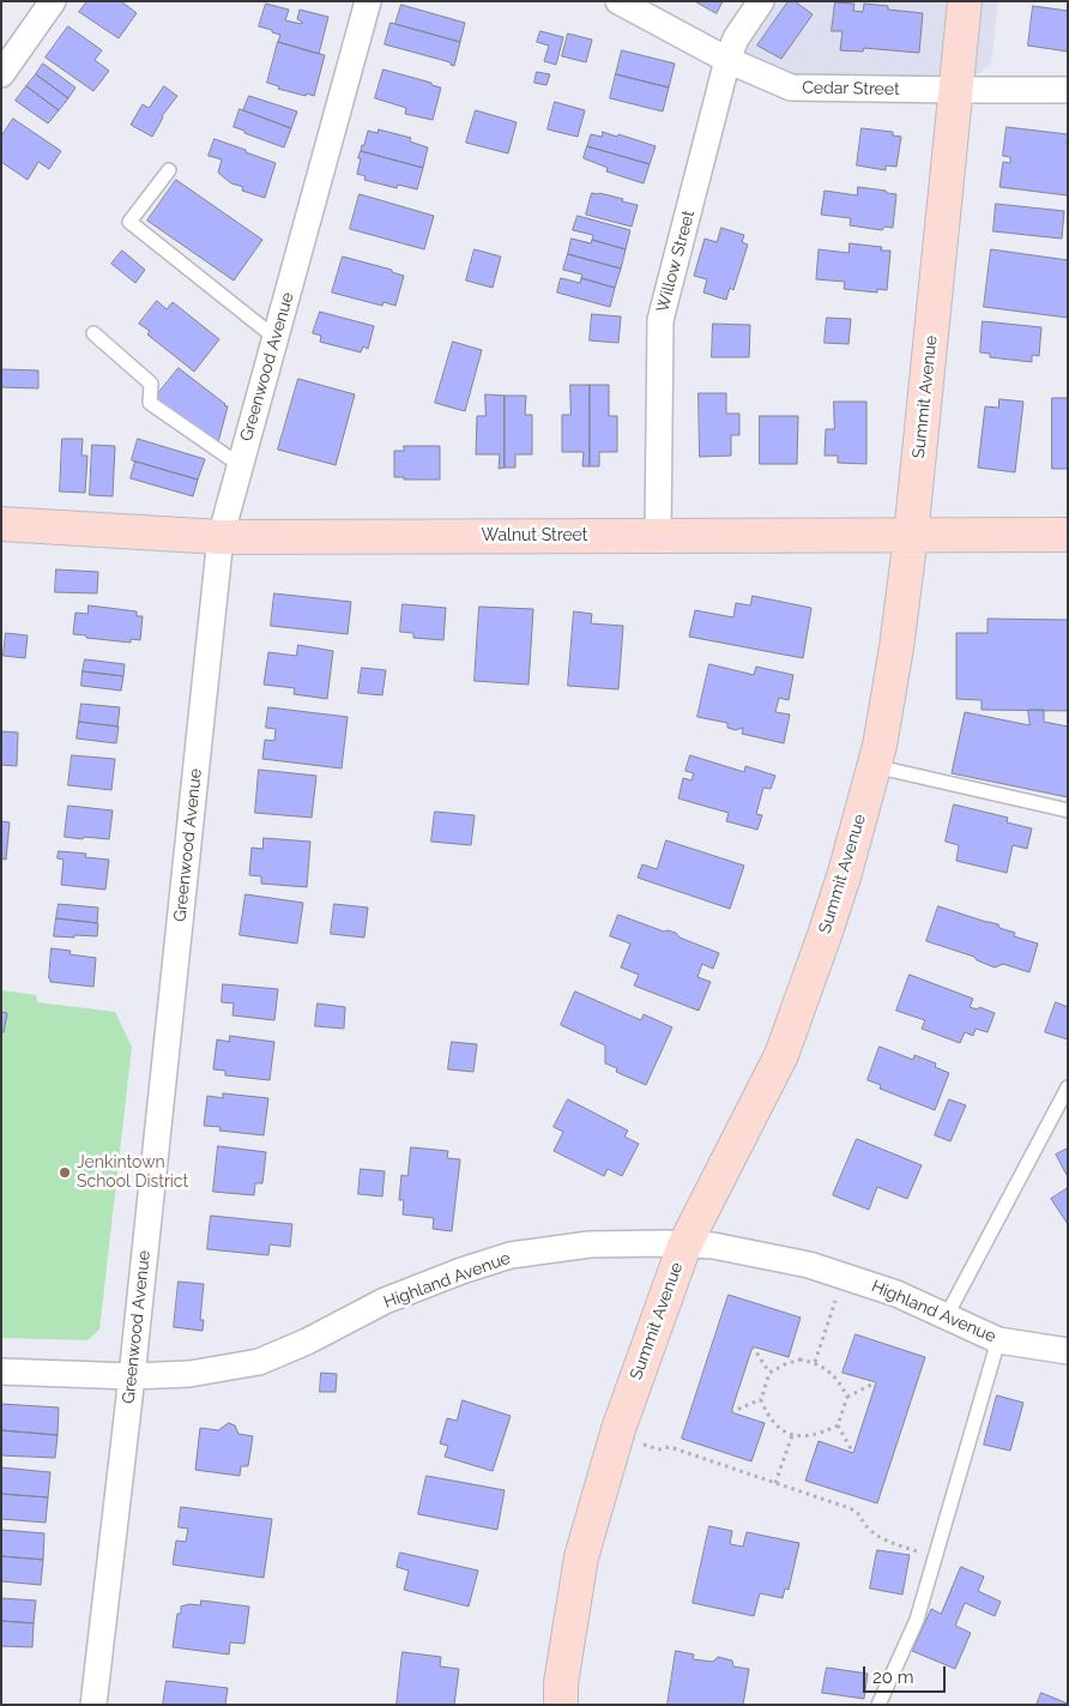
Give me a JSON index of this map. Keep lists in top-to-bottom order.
{
  "streets": {
    "street": [
      "Cedar Street",
      "Willow Street",
      "Greenwood Avenue",
      "Summit Avenue",
      "Walnut Street",
      "Highland Avenue"
    ]
  },
  "crossings": [
    ["Cedar Street", "Willow Street"],
    ["Cedar Street", "Summit Avenue"],
    ["Willow Street", "Walnut Street"],
    ["Greenwood Avenue", "Walnut Street"],
    ["Greenwood Avenue", "Highland Avenue"],
    ["Summit Avenue", "Walnut Street"],
    ["Summit Avenue", "Highland Avenue"]
  ],
  "places": ["Jenkintown School District"],
  "scale_bar": "20 m"
}
